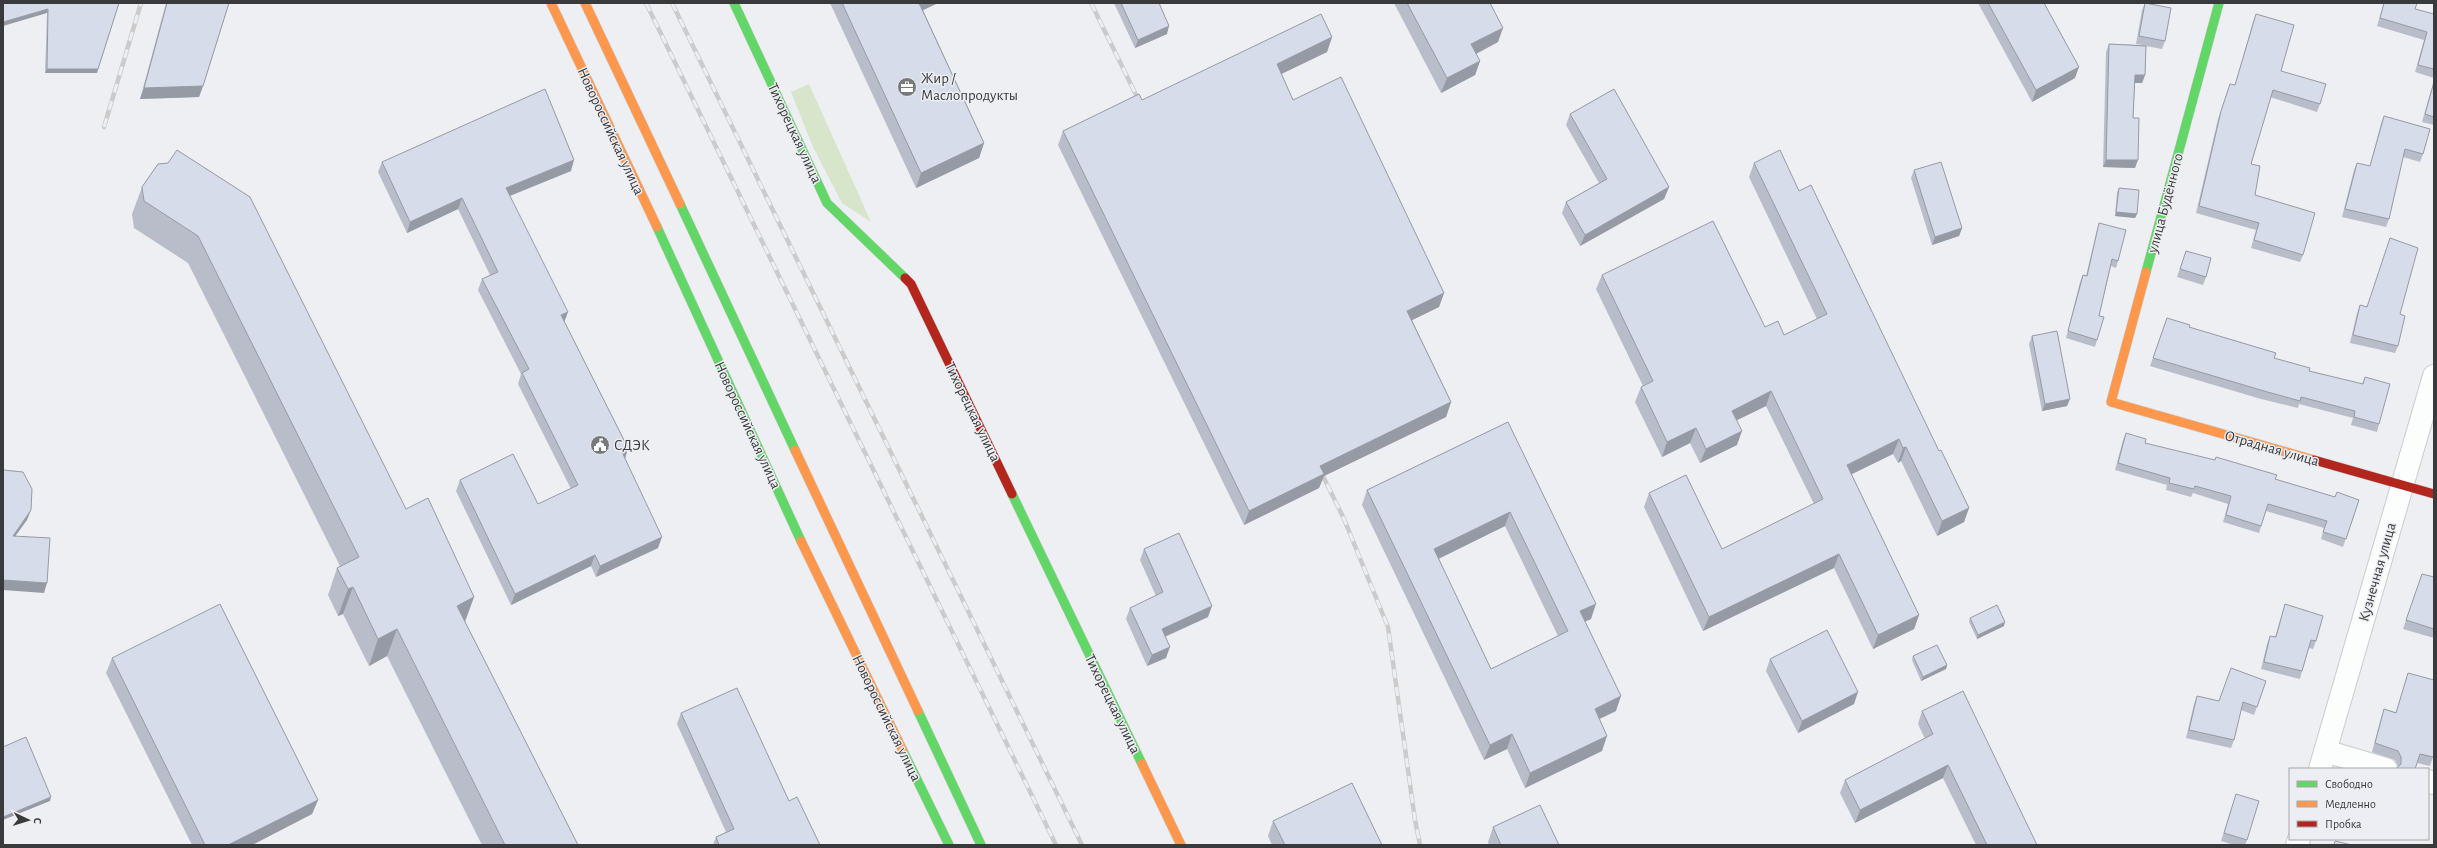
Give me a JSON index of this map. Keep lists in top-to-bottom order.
{
  "streets": {
    "main road": [
      "Новороссийская улица",
      "Тихорецкая улица",
      "улица Будённого",
      "Отрадная улица"
    ],
    "street": ["Кузнечная улица"]
  },
  "crossings": [
    ["улица Будённого", "Отрадная улица"],
    ["Отрадная улица", "Кузнечная улица"]
  ],
  "places": {
    "office": ["Жир / Маслопродукты"],
    "public building": ["СДЭК"]
  },
  "legend": ["Свободно", "Медленно", "Пробка"],
  "north": "right"
}
